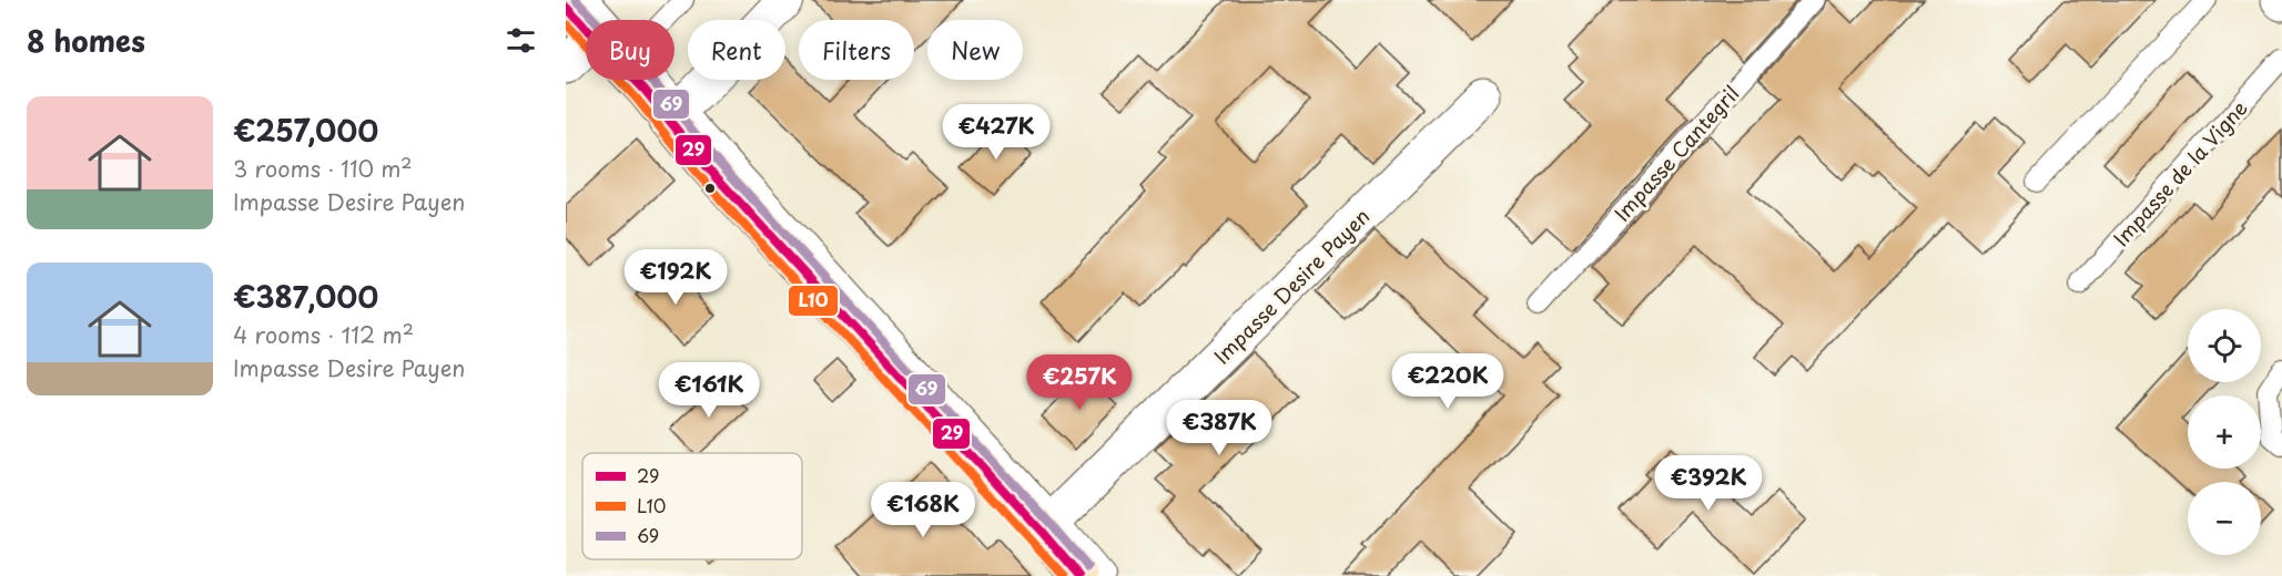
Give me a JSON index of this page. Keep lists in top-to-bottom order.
{
  "streets": {
    "street": ["Impasse Desire Payen"],
    "lane": ["Impasse Cantegril", "Impasse de la Vigne"]
  },
  "lines": ["transit line 69", "transit line 29", "transit line L10"],
  "legend": ["29", "L10", "69"],
  "page": {
    "heading": "8 homes",
    "chip": [
      "Buy",
      "Rent",
      "Filters",
      "New"
    ],
    "list": [
      {
        "name": "€257,000",
        "note": "3 rooms · 110 m² · Impasse Desire Payen"
      },
      {
        "name": "€387,000",
        "note": "4 rooms · 112 m² · Impasse Desire Payen"
      }
    ],
    "price": [
      "€427K",
      "€192K",
      "€220K",
      "€257K",
      "€161K",
      "€387K",
      "€392K",
      "€168K"
    ],
    "map_buttons": ["+", "−"]
  }
}
